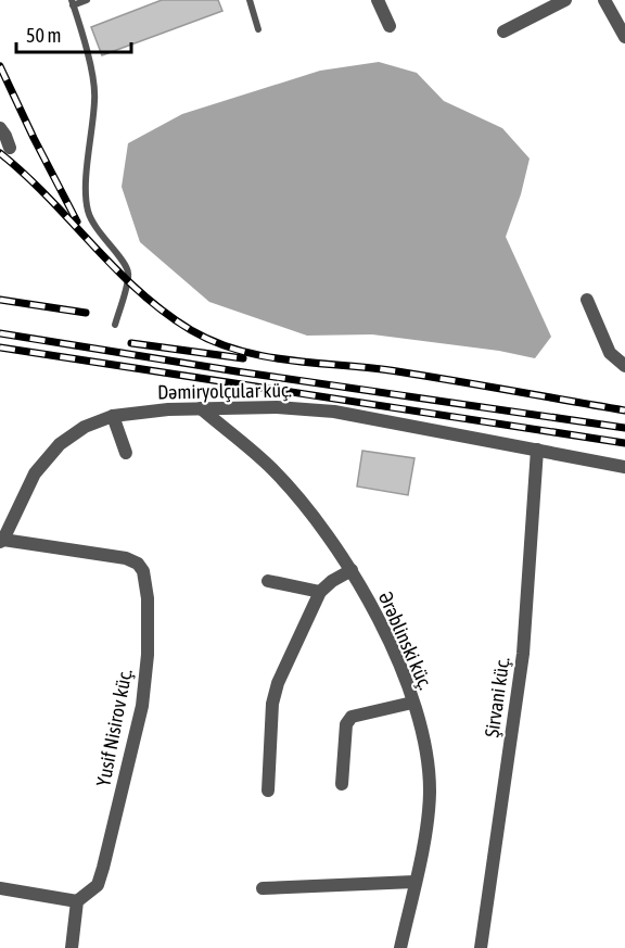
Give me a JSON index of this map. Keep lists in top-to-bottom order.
{
  "streets": {
    "street": [
      "Dəmiryolçular küç.",
      "Ərəblinski küç.",
      "Şirvani küç.",
      "Yusif Nisirov küç."
    ]
  },
  "crossings": [
    ["Dəmiryolçular küç.", "Ərəblinski küç."],
    ["Dəmiryolçular küç.", "Şirvani küç."],
    ["Dəmiryolçular küç.", "Yusif Nisirov küç."]
  ],
  "scale_bar": "50 m"
}
